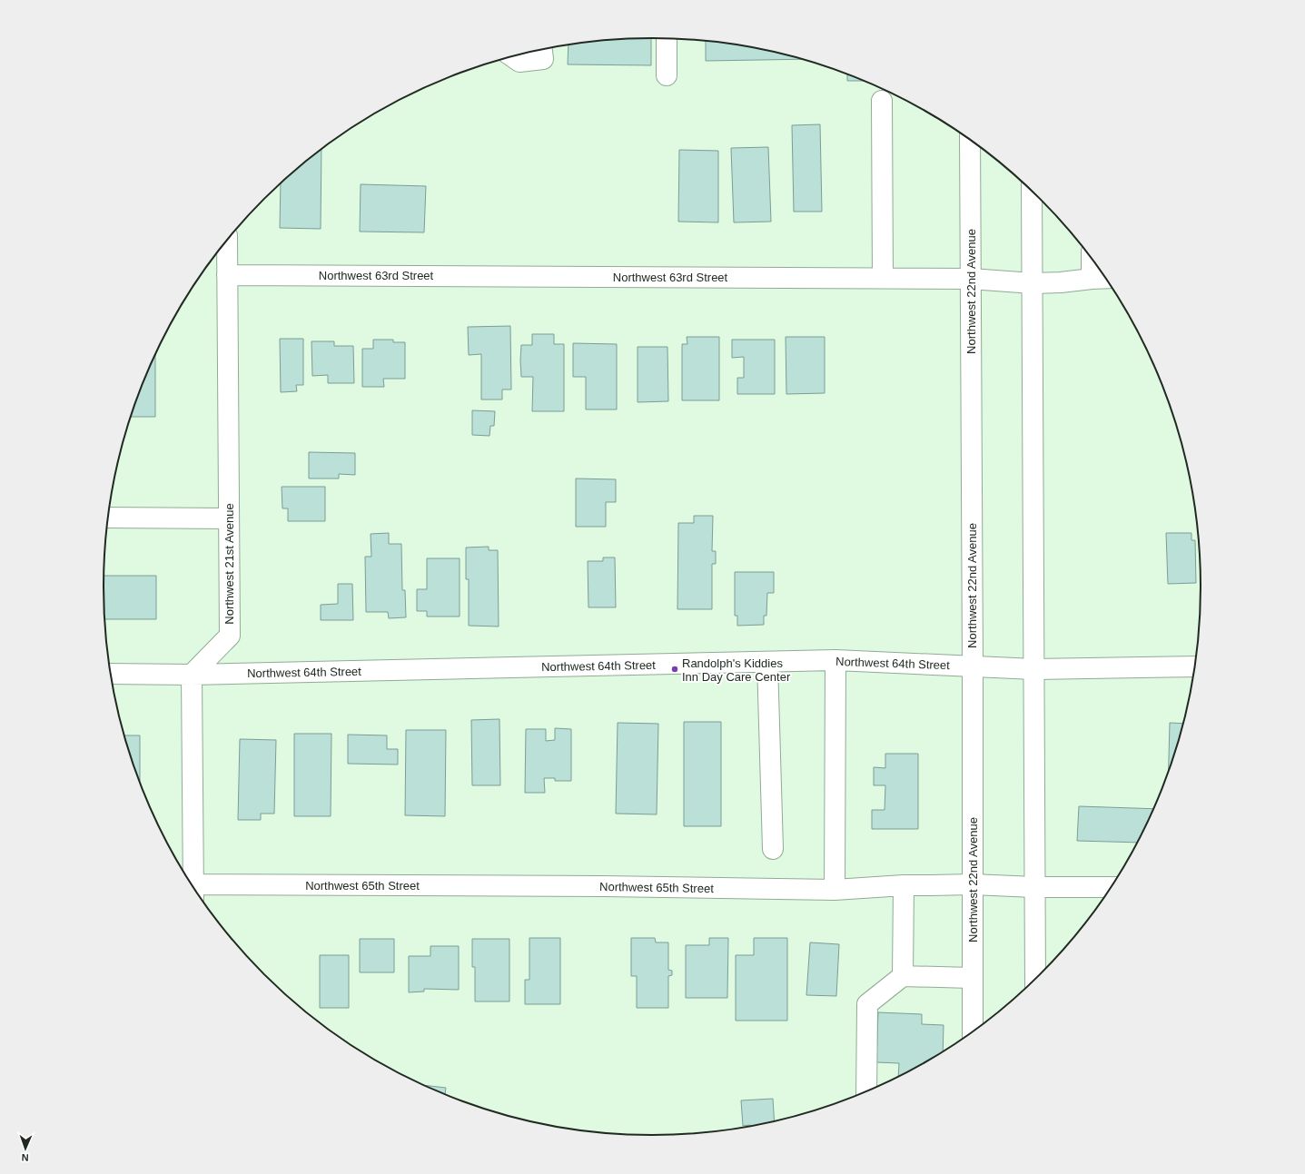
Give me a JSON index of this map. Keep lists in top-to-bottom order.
{
  "streets": {
    "street": [
      "Northwest 63rd Street",
      "Northwest 22nd Avenue",
      "Northwest 21st Avenue",
      "Northwest 64th Street",
      "Northwest 65th Street"
    ]
  },
  "crossings": [
    ["Northwest 63rd Street", "Northwest 22nd Avenue"],
    ["Northwest 63rd Street", "Northwest 21st Avenue"],
    ["Northwest 22nd Avenue", "Northwest 64th Street"],
    ["Northwest 22nd Avenue", "Northwest 65th Street"],
    ["Northwest 21st Avenue", "Northwest 64th Street"]
  ],
  "places": ["Randolph's Kiddies Inn Day Care Center"],
  "north": "bottom"
}
